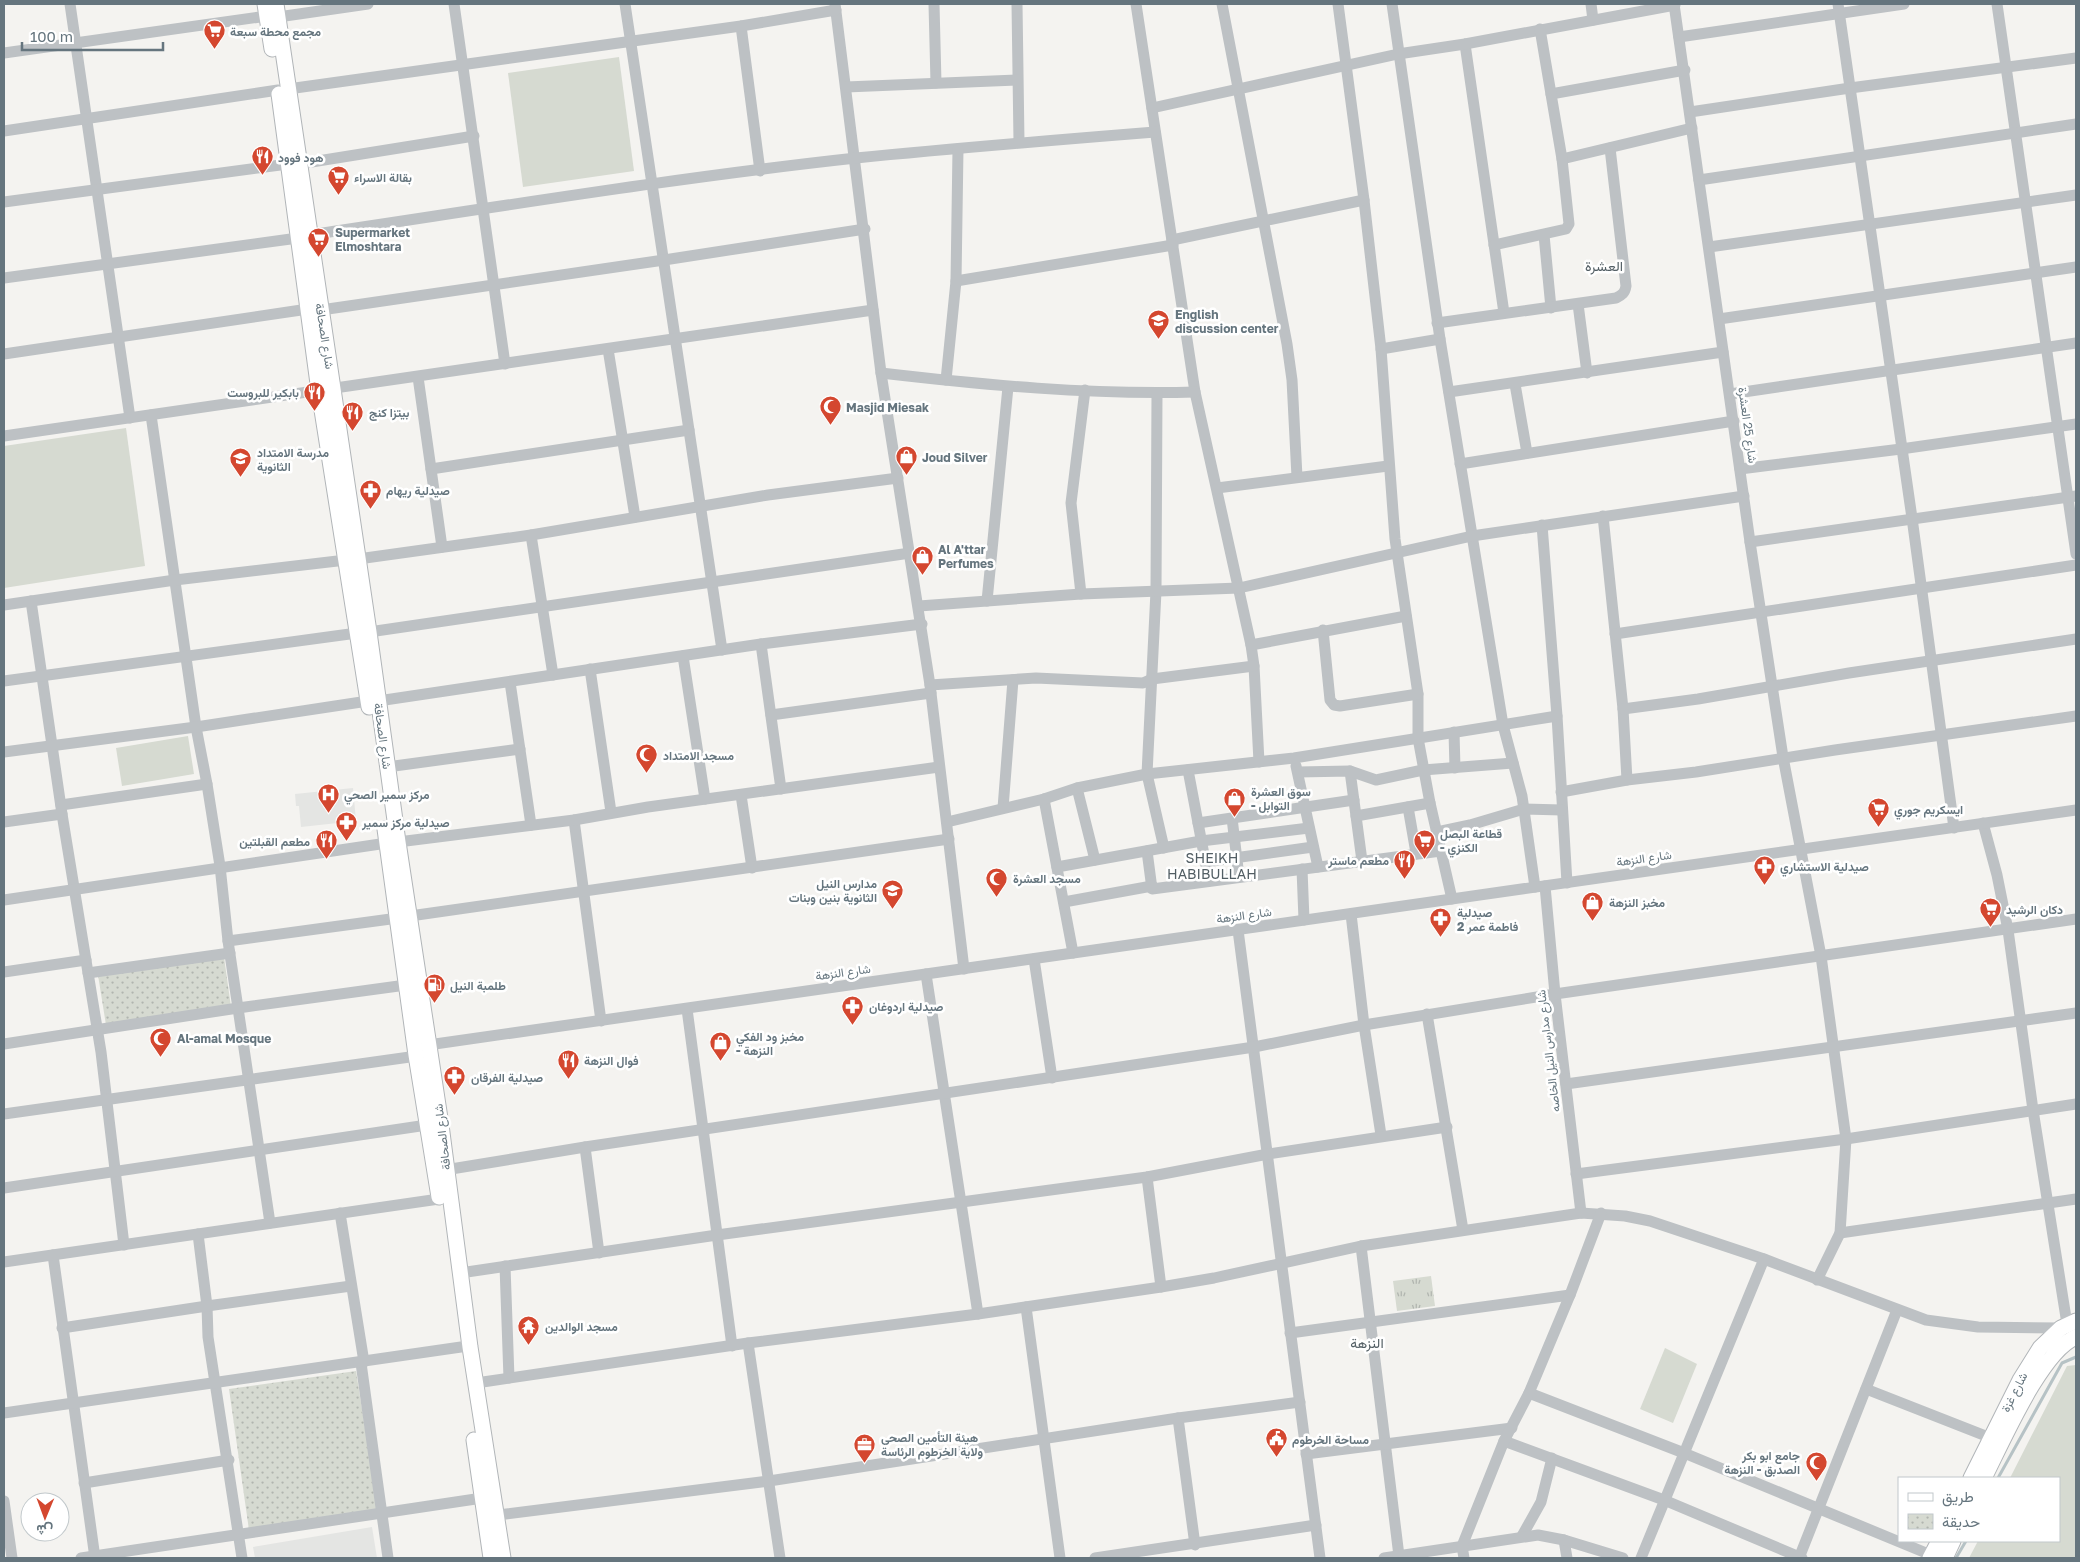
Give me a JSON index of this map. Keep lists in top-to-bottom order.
{
  "streets": {
    "main road": ["شارع الصحافة", "شارع غزة"],
    "street": ["شارع 25 العشرة", "شارع النزهة", "شارع مدارس النيل الخاصه"]
  },
  "crossings": [
    ["شارع الصحافة", "شارع النزهة"],
    ["شارع 25 العشرة", "شارع النزهة"],
    ["شارع النزهة", "شارع مدارس النيل الخاصه"]
  ],
  "districts": ["العشرة", "SHEIKH HABIBULLAH", "النزهة"],
  "places": {
    "supermarket": [
      "مجمع محطة سبعة",
      "بقالة الاسراء",
      "Supermarket Elmoshtara",
      "ايسكريم جوري",
      "قطاعة البصل - الكنزي",
      "دكان الرشيد"
    ],
    "restaurant": [
      "هود فوود",
      "بابكير للبروست",
      "بيتزا كنج",
      "مطعم القبلتين",
      "مطعم ماستر",
      "فوال النزهة"
    ],
    "school or university": ["English discussion center", "مدرسة الامتداد الثانوية", "مدارس النيل الثانوية بنين وبنات"],
    "mosque": [
      "Masjid Miesak",
      "مسجد الامتداد",
      "مسجد العشرة",
      "Al-amal Mosque",
      "جامع ابو بكر الصدبق - النزهة"
    ],
    "shop": [
      "Joud Silver",
      "Al A'ttar Perfumes",
      "سوق العشرة - التوابل",
      "مخبز النزهة",
      "مخبز ود الفكي - النزهة"
    ],
    "pharmacy": [
      "صيدلية ريهام",
      "صيدلية مركز سمير",
      "صيدلية الاستشاري",
      "صيدلية فاطمة عمر 2",
      "صيدلية اردوغان",
      "صيدلية الفرقان"
    ],
    "hospital": ["مركز سمير الصحي"],
    "fuel station": ["طلمبة النيل"],
    "temple": ["مسجد الوالدين"],
    "public building": ["مساحة الخرطوم"],
    "office": ["هيئة التأمين الصحي ولاية الخرطوم الرئاسة"]
  },
  "legend": ["طريق", "حديقة"],
  "scale_bar": "100 m",
  "north": "bottom"
}
